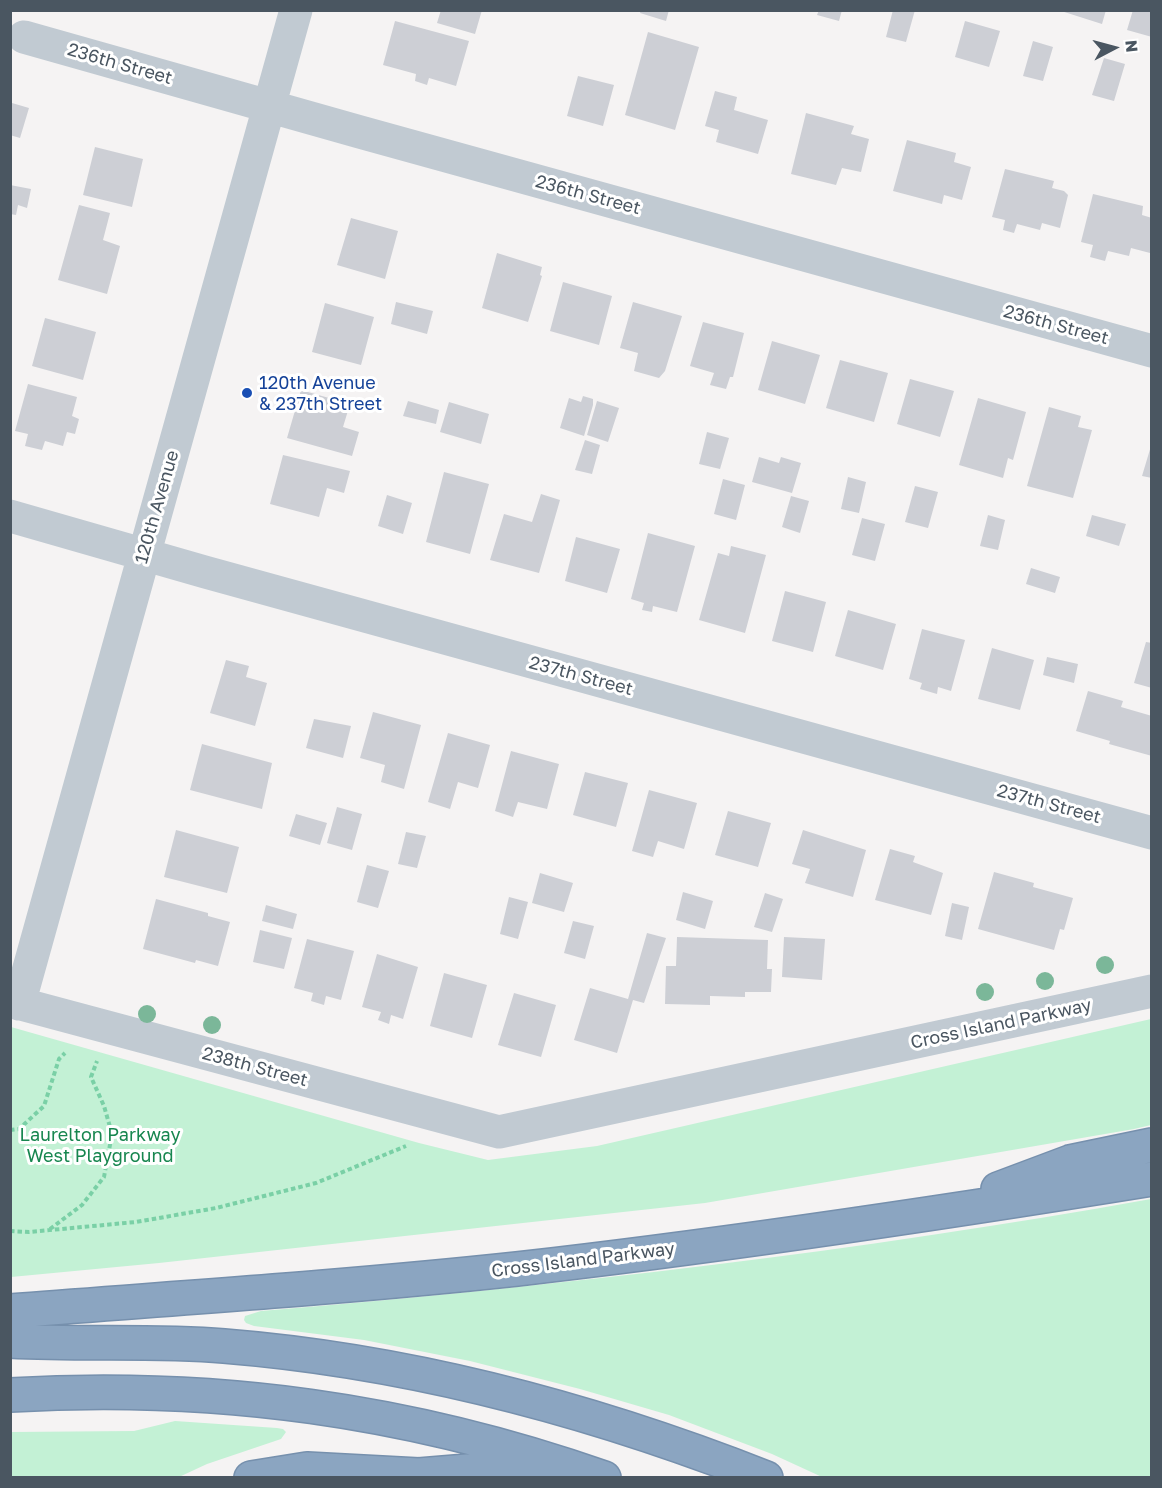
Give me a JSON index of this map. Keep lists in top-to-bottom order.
{
  "streets": {
    "highway": ["Cross Island Parkway"],
    "street": [
      "236th Street",
      "120th Avenue",
      "237th Street",
      "238th Street"
    ]
  },
  "crossings": [
    ["236th Street", "120th Avenue"],
    ["120th Avenue", "237th Street"],
    ["120th Avenue", "238th Street"],
    ["Cross Island Parkway", "238th Street"]
  ],
  "parks": ["Laurelton Parkway West Playground"],
  "places": ["120th Avenue & 237th Street"],
  "north": "right"
}
